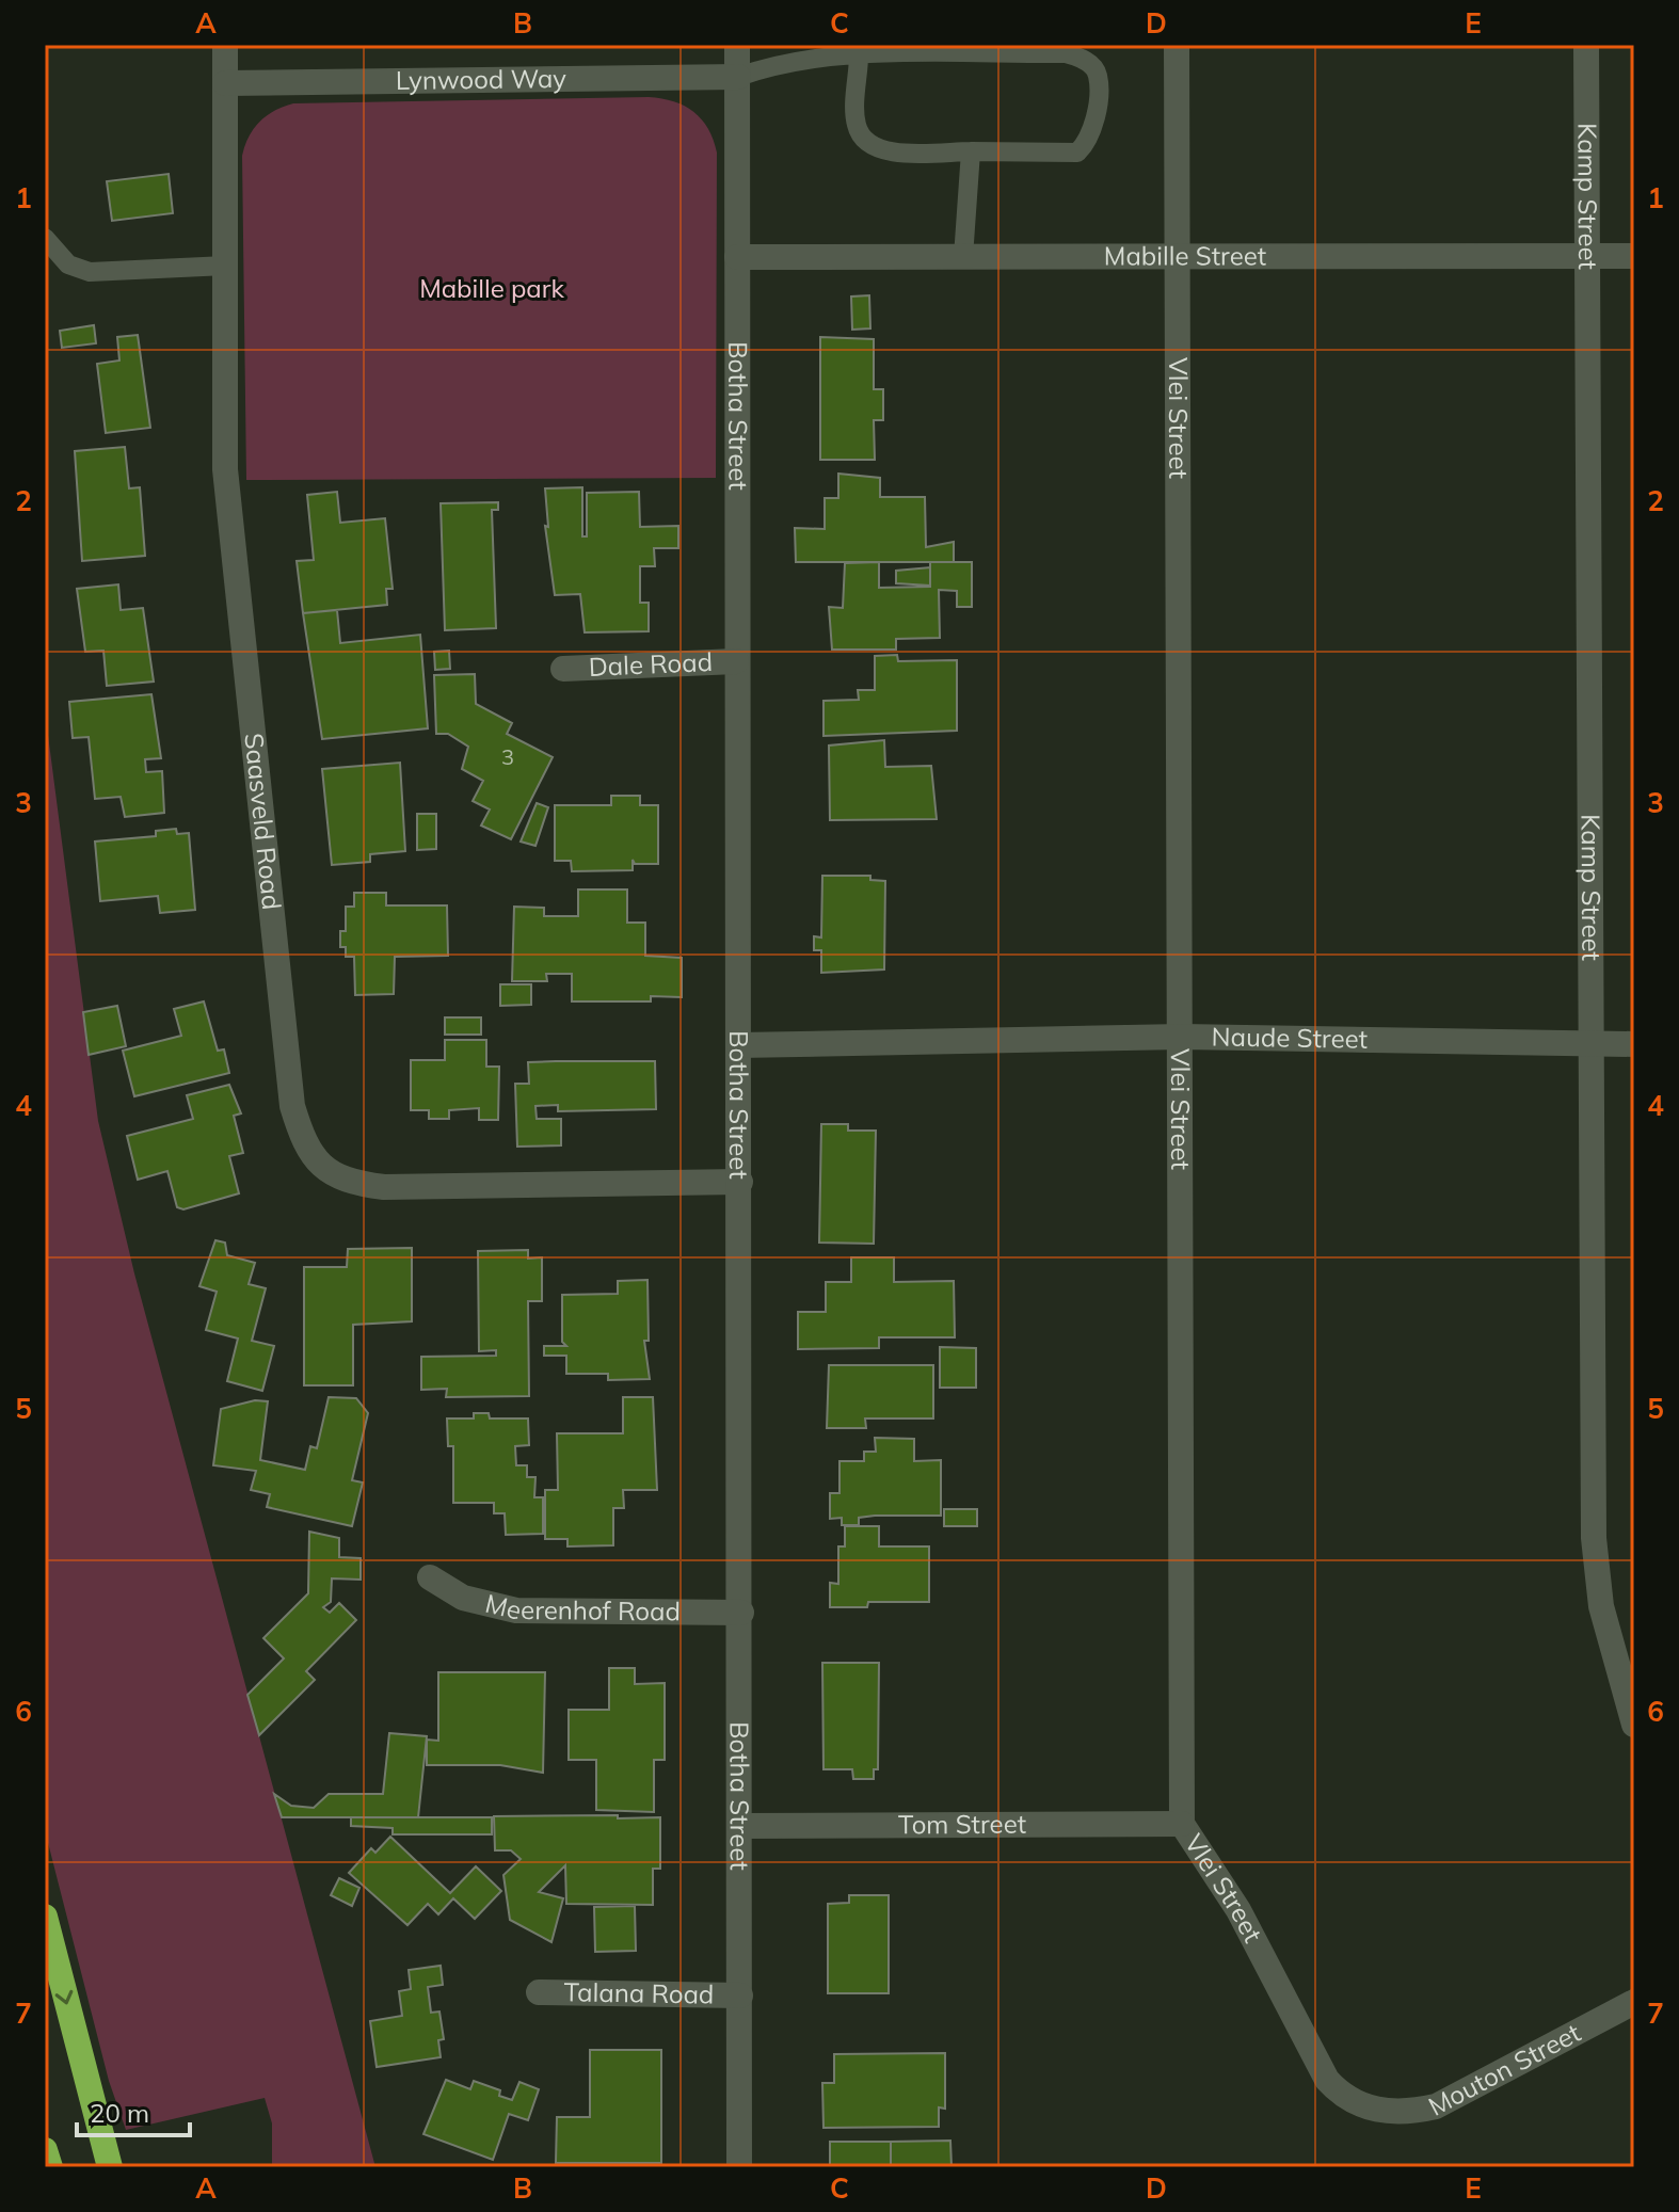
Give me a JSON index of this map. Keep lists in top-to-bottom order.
{
  "streets": {
    "street": [
      "Lynwood Way",
      "Kamp Street",
      "Mabille Street",
      "Botha Street",
      "Vlei Street",
      "Dale Road",
      "Saasveld Road",
      "Naude Street",
      "Meerenhof Road",
      "Tom Street",
      "Talana Road",
      "Mouton Street"
    ]
  },
  "crossings": [
    ["Lynwood Way", "Botha Street"],
    ["Lynwood Way", "Saasveld Road"],
    ["Kamp Street", "Mabille Street"],
    ["Kamp Street", "Naude Street"],
    ["Mabille Street", "Botha Street"],
    ["Mabille Street", "Vlei Street"],
    ["Botha Street", "Dale Road"],
    ["Botha Street", "Saasveld Road"],
    ["Botha Street", "Naude Street"],
    ["Botha Street", "Meerenhof Road"],
    ["Botha Street", "Tom Street"],
    ["Botha Street", "Talana Road"],
    ["Vlei Street", "Naude Street"],
    ["Vlei Street", "Tom Street"],
    ["Vlei Street", "Mouton Street"]
  ],
  "parks": ["Mabille park"],
  "house_numbers": ["3"],
  "scale_bar": "20 m",
  "grid": {
    "columns": [
      "A",
      "B",
      "C",
      "D",
      "E"
    ],
    "rows": [
      "1",
      "2",
      "3",
      "4",
      "5",
      "6",
      "7"
    ]
  }
}
